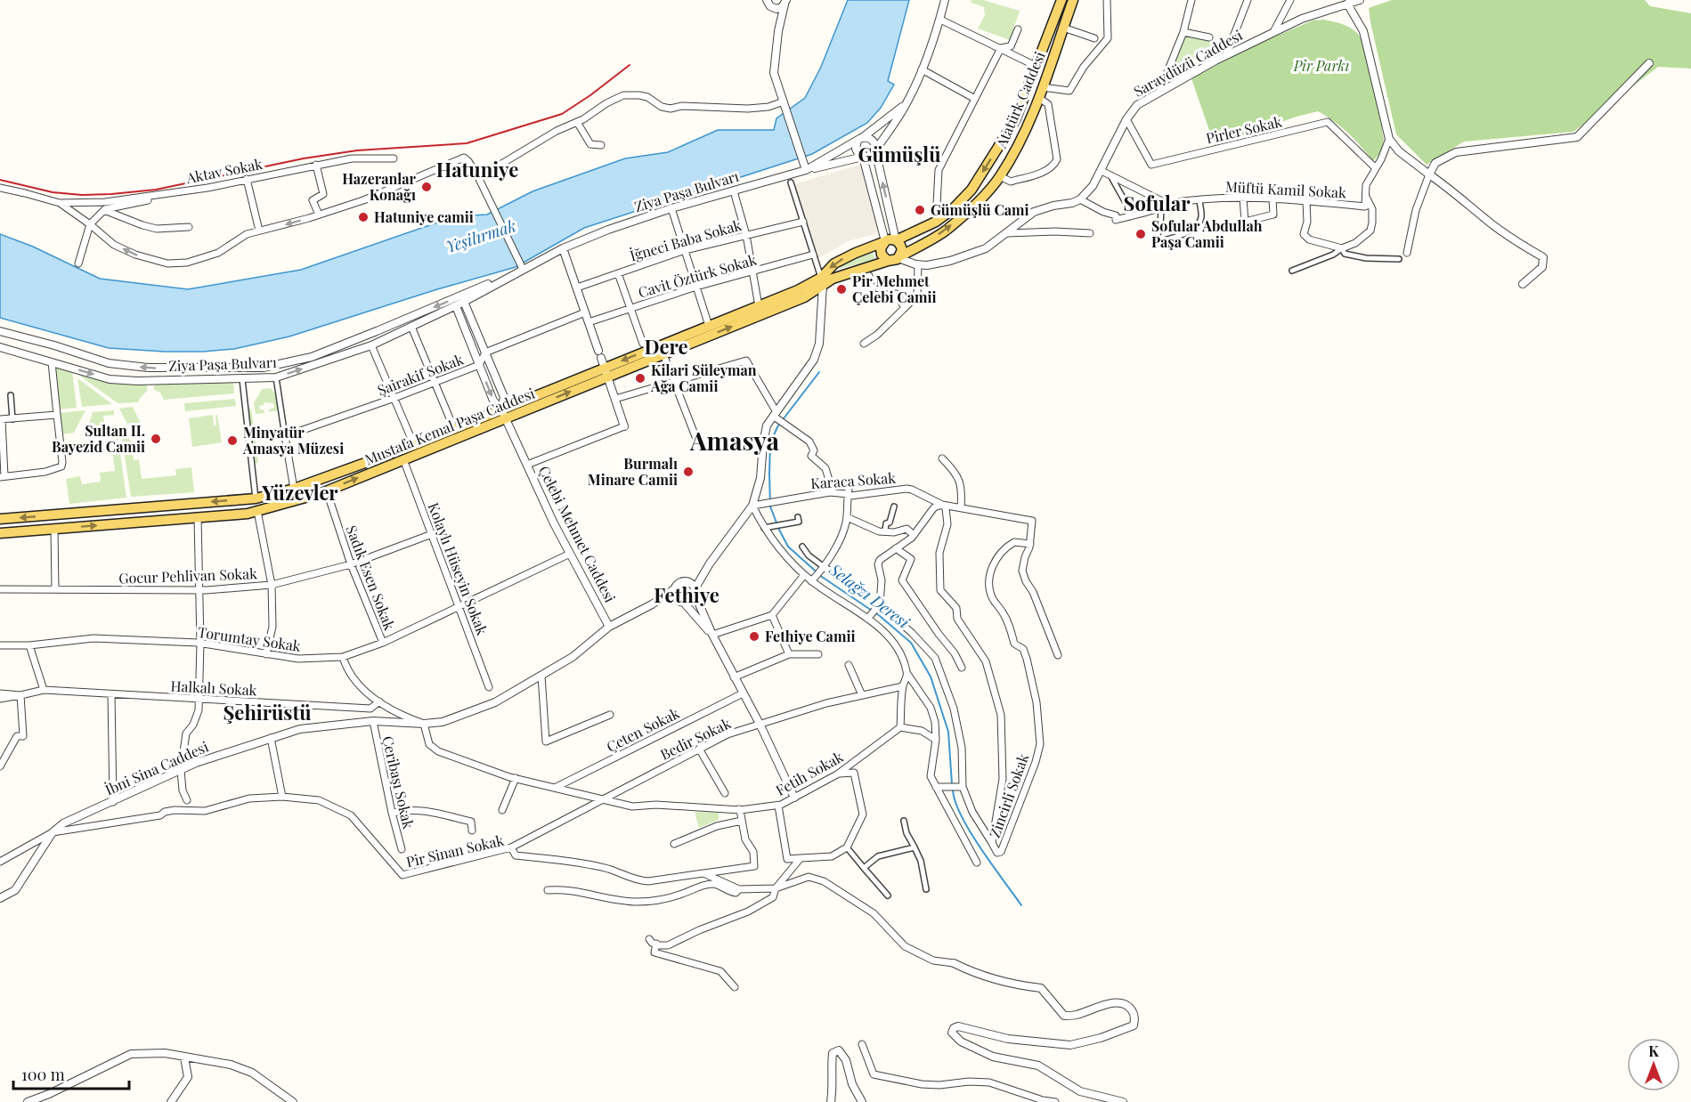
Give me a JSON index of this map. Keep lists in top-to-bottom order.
{
  "streets": {
    "main road": ["Atatürk Caddesi", "Mustafa Kemal Paşa Caddesi"],
    "street": [
      "Saraydüzü Caddesi",
      "Pirler Sokak",
      "Aktav Sokak",
      "Müftü Kamil Sokak",
      "Ziya Paşa Bulvarı",
      "İğneci Baba Sokak",
      "Cavit Öztürk Sokak",
      "Şairakif Sokak",
      "Karaca Sokak",
      "Çelebi Mehmet Caddesi",
      "Kolaylı Hüseyin Sokak",
      "Gocur Pehlivan Sokak",
      "Sadık Esen Sokak",
      "Torumtay Sokak",
      "Halkalı Sokak",
      "Çeten Sokak",
      "Bedir Sokak",
      "İbni Sina Caddesi",
      "Fetih Sokak",
      "Çeribaşı Sokak",
      "Zincirli Sokak",
      "Pir Sinan Sokak"
    ]
  },
  "crossings": [
    ["Saraydüzü Caddesi", "Pirler Sokak"],
    ["Saraydüzü Caddesi", "Müftü Kamil Sokak"],
    ["Atatürk Caddesi", "Mustafa Kemal Paşa Caddesi"],
    ["Pirler Sokak", "Müftü Kamil Sokak"],
    ["Mustafa Kemal Paşa Caddesi", "Çelebi Mehmet Caddesi"],
    ["Mustafa Kemal Paşa Caddesi", "Kolaylı Hüseyin Sokak"],
    ["Mustafa Kemal Paşa Caddesi", "Sadık Esen Sokak"],
    ["Karaca Sokak", "Zincirli Sokak"],
    ["Çelebi Mehmet Caddesi", "Torumtay Sokak"],
    ["Çelebi Mehmet Caddesi", "İbni Sina Caddesi"],
    ["Kolaylı Hüseyin Sokak", "Gocur Pehlivan Sokak"],
    ["Kolaylı Hüseyin Sokak", "Torumtay Sokak"],
    ["Gocur Pehlivan Sokak", "Sadık Esen Sokak"],
    ["Sadık Esen Sokak", "Torumtay Sokak"],
    ["Çeten Sokak", "Fetih Sokak"],
    ["Bedir Sokak", "Fetih Sokak"],
    ["Bedir Sokak", "Pir Sinan Sokak"],
    ["İbni Sina Caddesi", "Fetih Sokak"],
    ["İbni Sina Caddesi", "Çeribaşı Sokak"],
    ["İbni Sina Caddesi", "Pir Sinan Sokak"]
  ],
  "districts": [
    "Gümüşlü",
    "Hatuniye",
    "Sofular",
    "Dere",
    "Amasya",
    "Yüzevler",
    "Fethiye",
    "Şehirüstü"
  ],
  "water": ["Yeşilırmak", "Selağzı Deresi"],
  "parks": ["Pir Parkı"],
  "places": [
    "Hazeranlar Konağı",
    "Gümüşlü Cami",
    "Hatuniye camii",
    "Sofular Abdullah Paşa Camii",
    "Pir Mehmet Çelebi Camii",
    "Kilari Süleyman Ağa Camii",
    "Sultan II. Bayezid Camii",
    "Minyatür Amasya Müzesi",
    "Burmalı Minare Camii",
    "Fethiye Camii"
  ],
  "scale_bar": "100 m",
  "north": "top"
}
